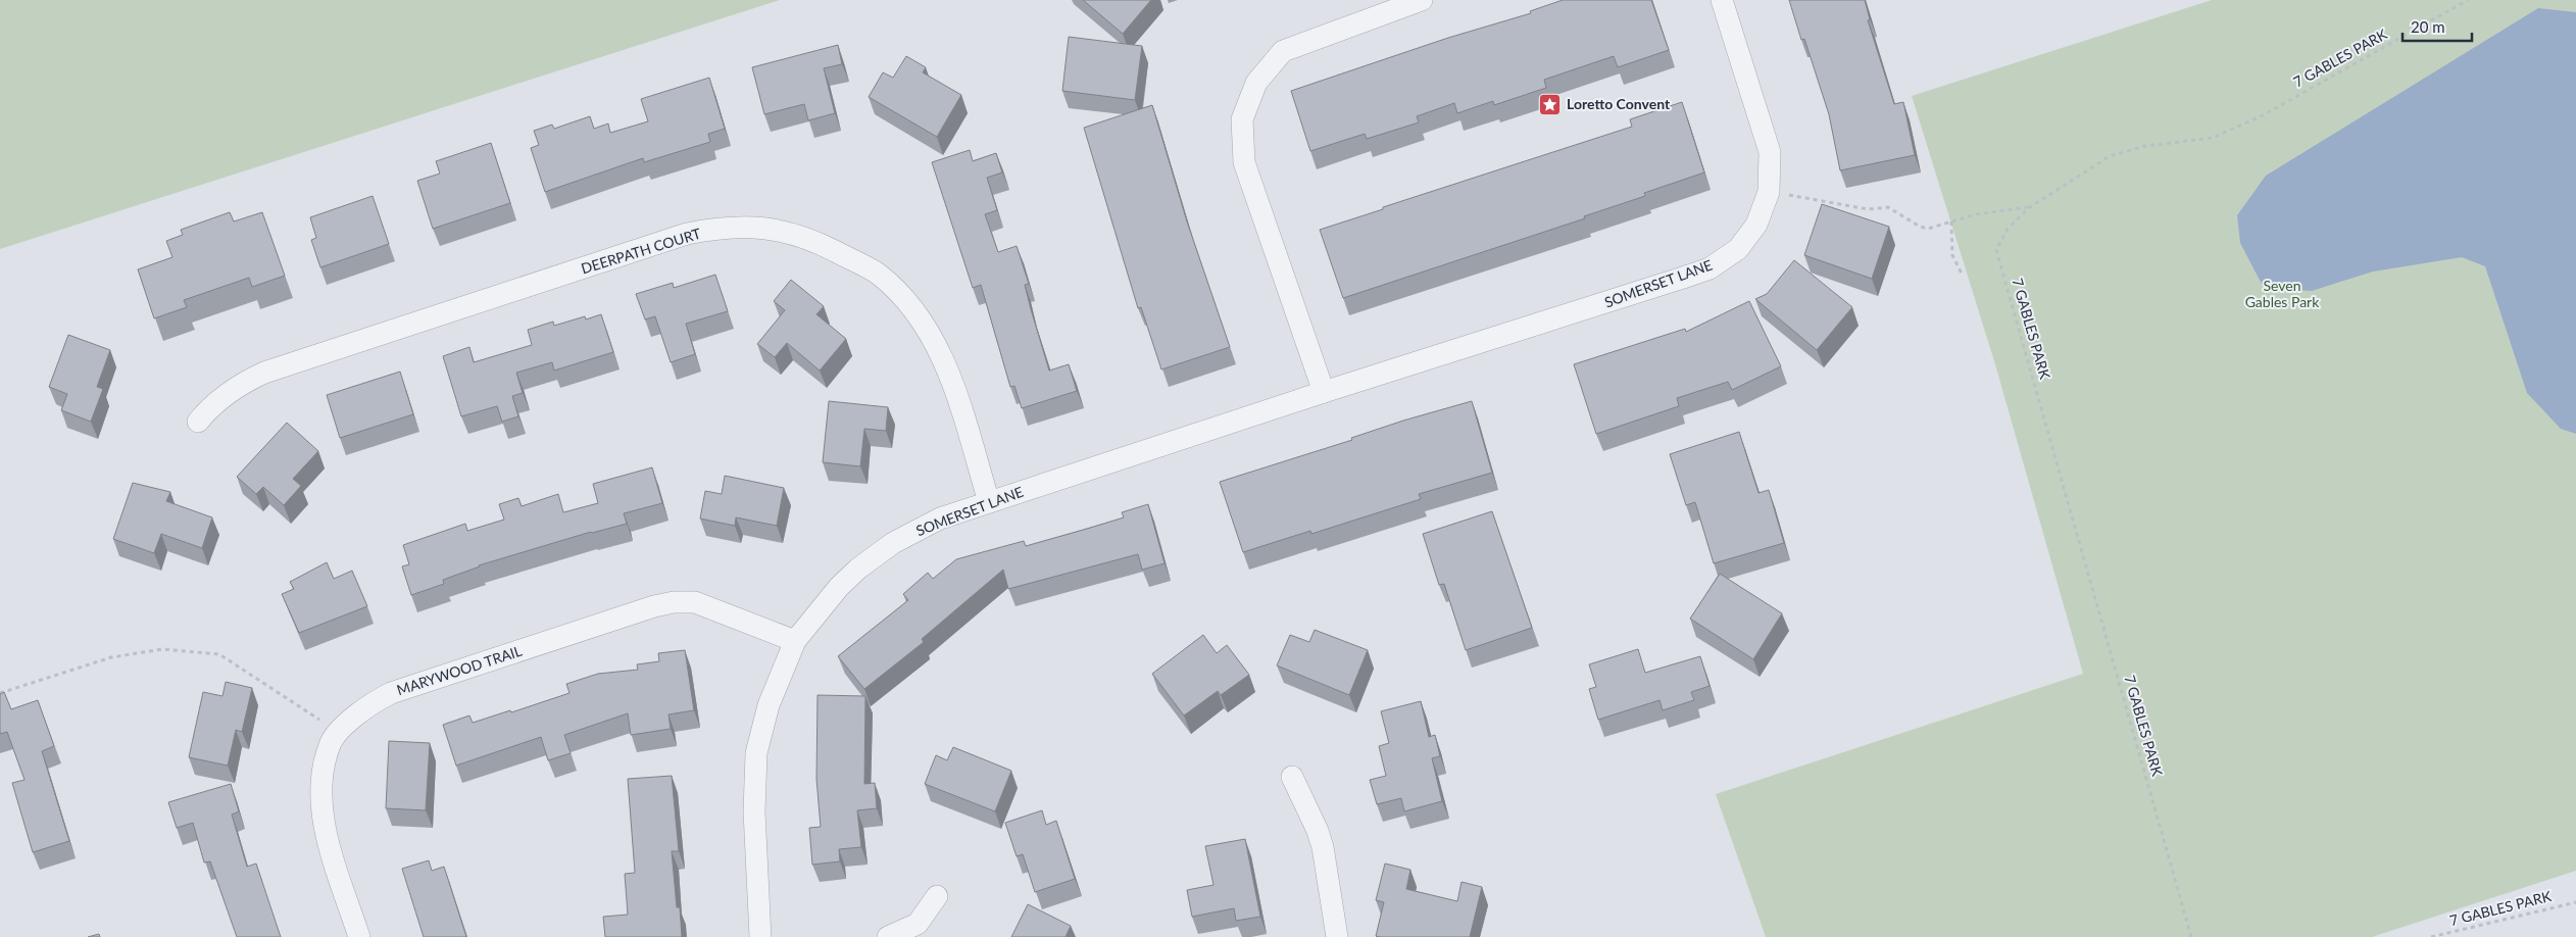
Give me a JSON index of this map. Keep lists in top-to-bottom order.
{
  "streets": {
    "street": ["DEERPATH COURT", "SOMERSET LANE", "MARYWOOD TRAIL"],
    "path": ["7 GABLES PARK"]
  },
  "crossings": [
    ["DEERPATH COURT", "SOMERSET LANE"],
    ["SOMERSET LANE", "MARYWOOD TRAIL"]
  ],
  "parks": ["Seven Gables Park"],
  "places": {
    "place": ["Loretto Convent"]
  },
  "scale_bar": "20 m"
}
